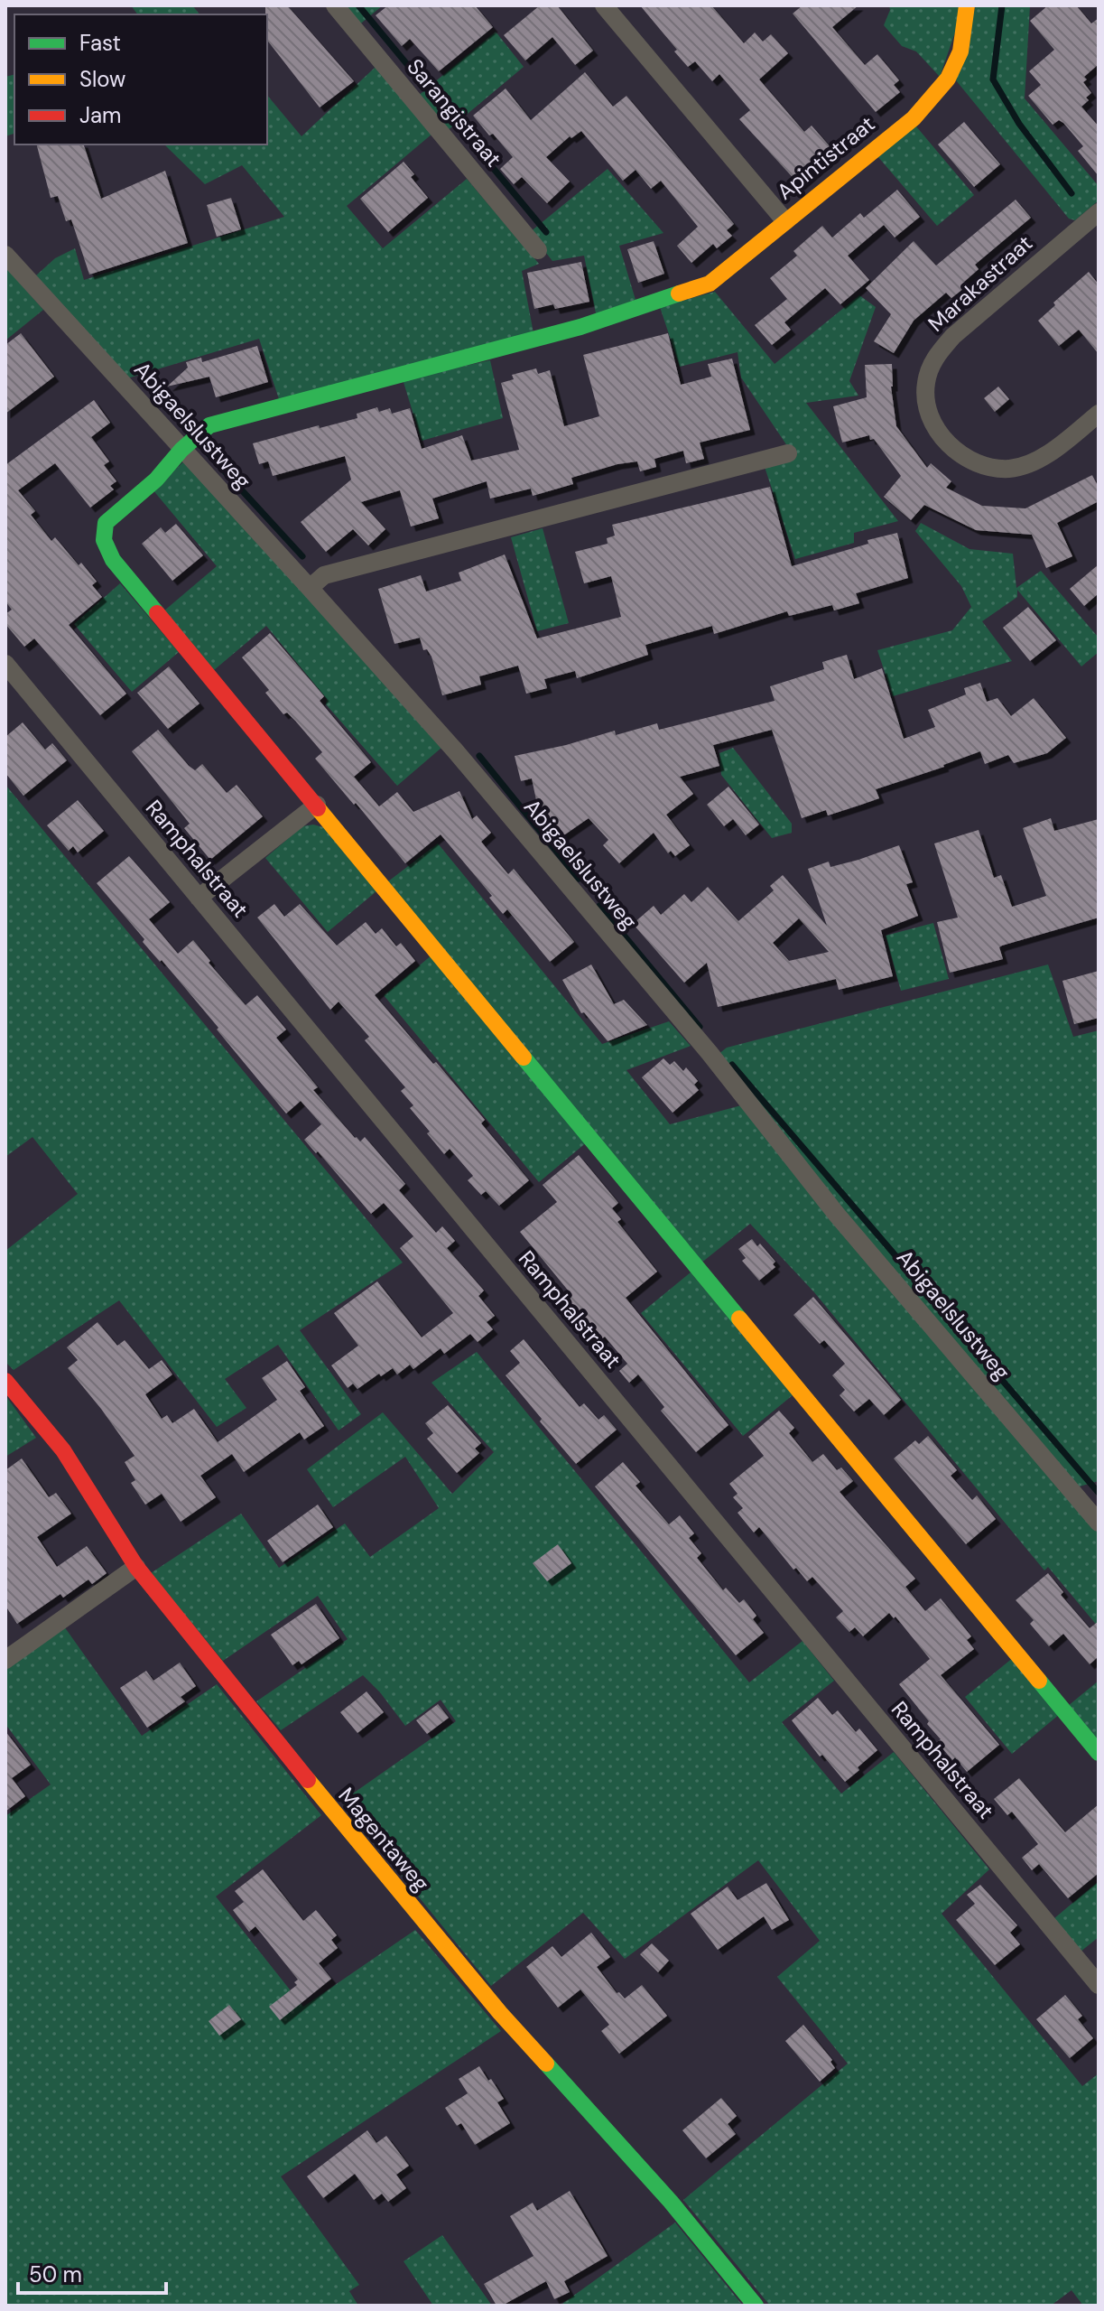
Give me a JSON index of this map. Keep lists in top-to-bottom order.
{
  "streets": {
    "street": [
      "Sarangistraat",
      "Apintistraat",
      "Marakastraat",
      "Abigaelslustweg",
      "Ramphalstraat",
      "Magentaweg"
    ]
  },
  "legend": ["Fast", "Slow", "Jam"],
  "scale_bar": "50 m"
}
